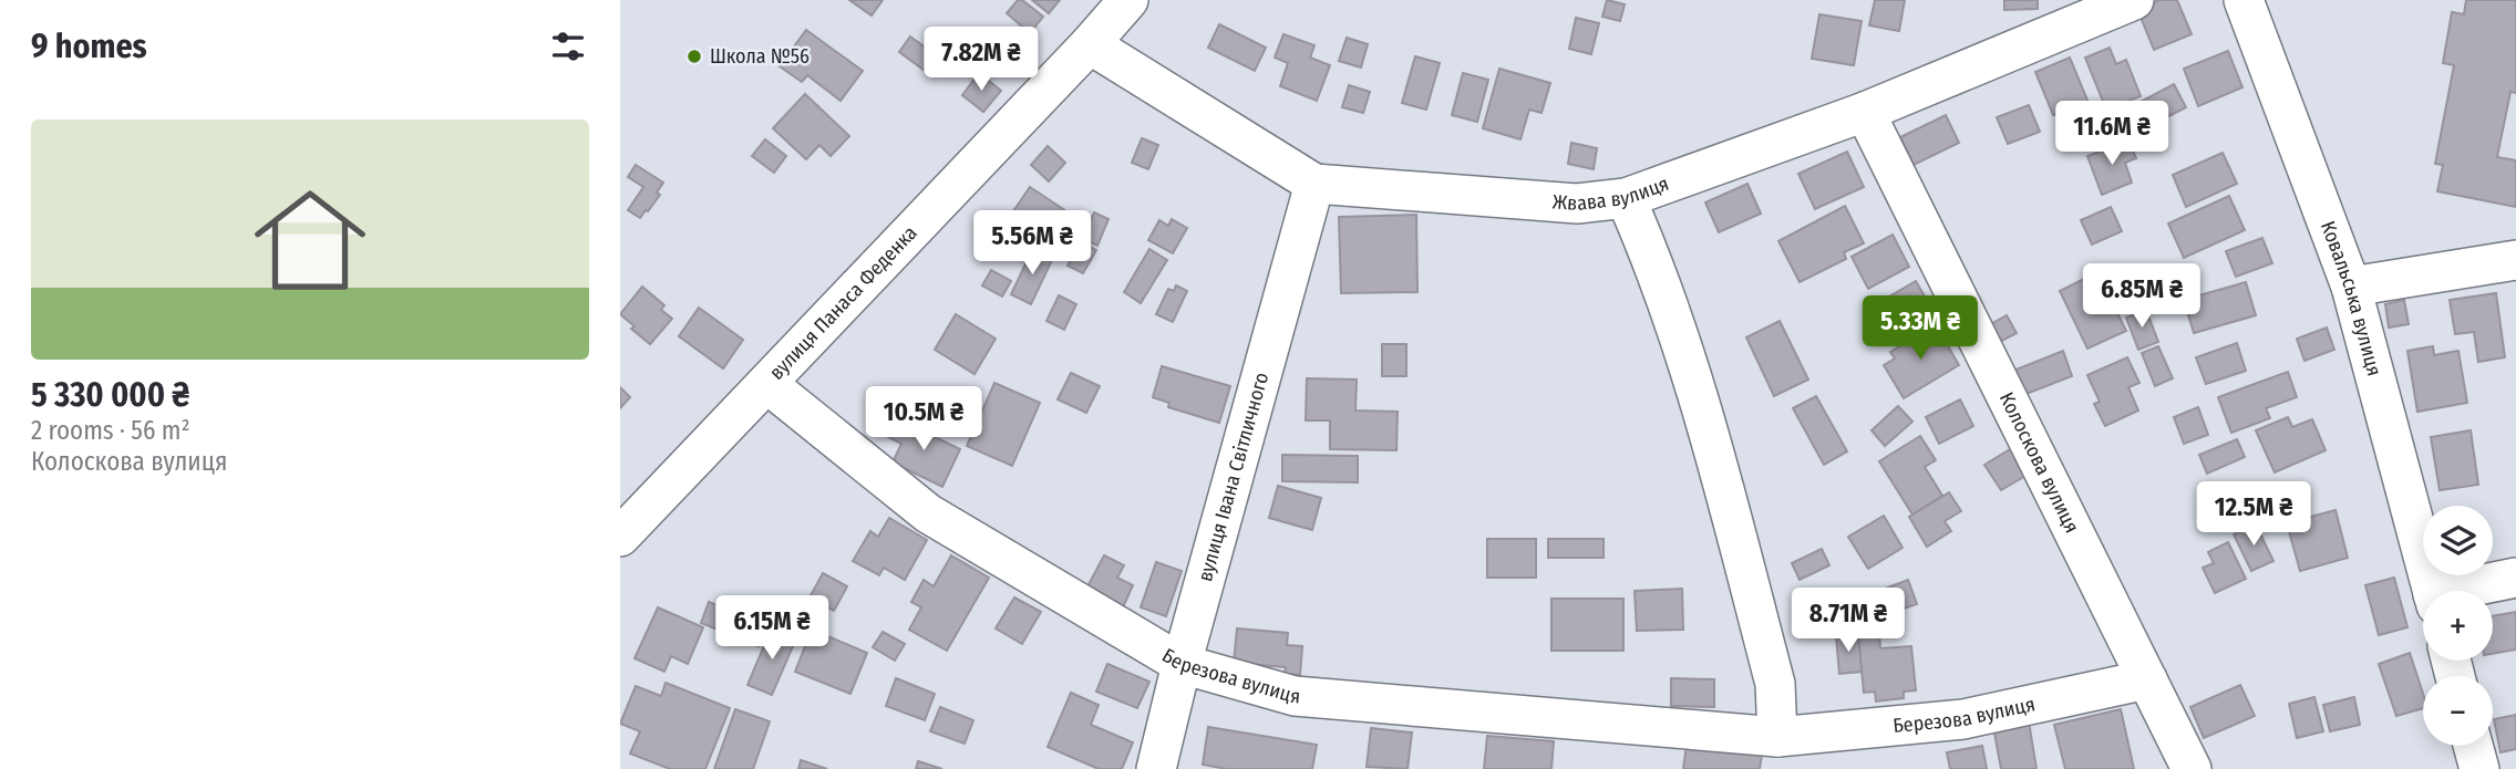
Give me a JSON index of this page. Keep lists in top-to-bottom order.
{
  "streets": {
    "street": [
      "Жвава вулиця",
      "Ковальська вулиця",
      "вулиця Панаса Феденка",
      "Колоскова вулиця",
      "вулиця Івана Світличного",
      "Березова вулиця"
    ]
  },
  "crossings": [
    ["Жвава вулиця", "вулиця Панаса Феденка"],
    ["Жвава вулиця", "Колоскова вулиця"],
    ["Жвава вулиця", "вулиця Івана Світличного"],
    ["вулиця Панаса Феденка", "Березова вулиця"],
    ["Колоскова вулиця", "Березова вулиця"],
    ["вулиця Івана Світличного", "Березова вулиця"]
  ],
  "places": ["Школа №56"],
  "page": {
    "heading": "9 homes",
    "price": [
      "7.82M ₴",
      "11.6M ₴",
      "5.56M ₴",
      "6.85M ₴",
      "5.33M ₴",
      "10.5M ₴",
      "12.5M ₴",
      "8.71M ₴",
      "6.15M ₴"
    ],
    "list": [
      {
        "name": "5 330 000 ₴",
        "note": "2 rooms · 56 m² · Колоскова вулиця"
      }
    ],
    "map_buttons": ["+", "−"]
  }
}
